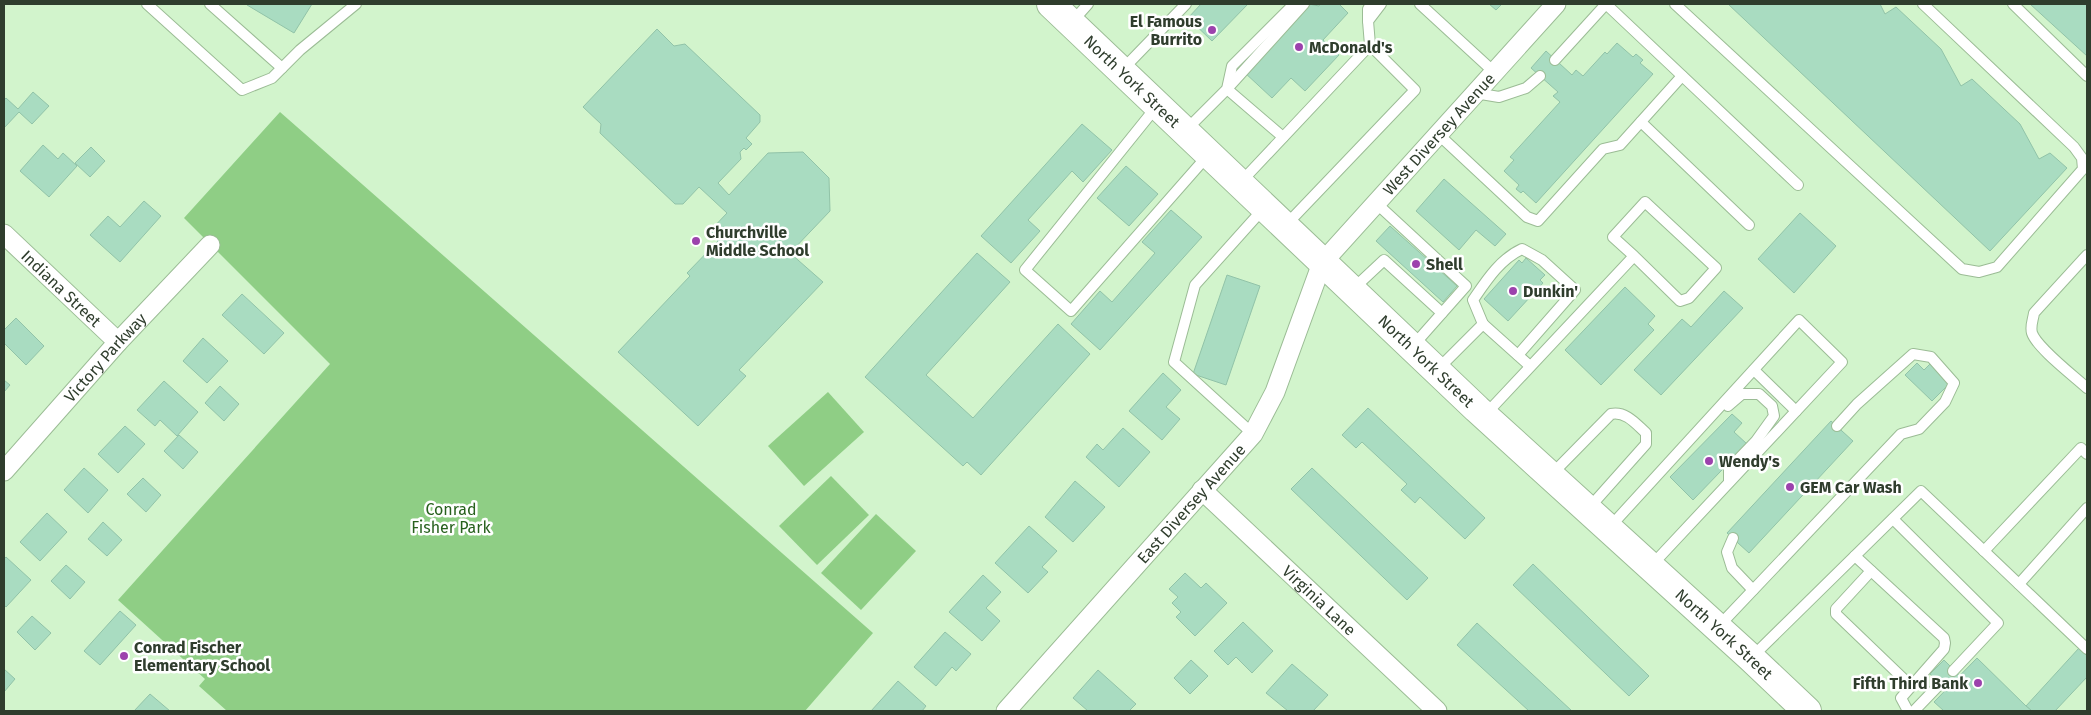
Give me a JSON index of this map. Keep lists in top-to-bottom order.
{
  "streets": {
    "main road": ["North York Street"],
    "street": [
      "West Diversey Avenue",
      "Indiana Street",
      "Victory Parkway",
      "East Diversey Avenue",
      "Virginia Lane"
    ]
  },
  "crossings": [
    ["North York Street", "West Diversey Avenue"],
    ["North York Street", "East Diversey Avenue"],
    ["West Diversey Avenue", "East Diversey Avenue"],
    ["Indiana Street", "Victory Parkway"],
    ["East Diversey Avenue", "Virginia Lane"]
  ],
  "parks": ["Conrad Fisher Park"],
  "places": [
    "El Famous Burrito",
    "McDonald's",
    "Churchville Middle School",
    "Shell",
    "Dunkin'",
    "Wendy's",
    "GEM Car Wash",
    "Conrad Fischer Elementary School",
    "Fifth Third Bank"
  ]
}
